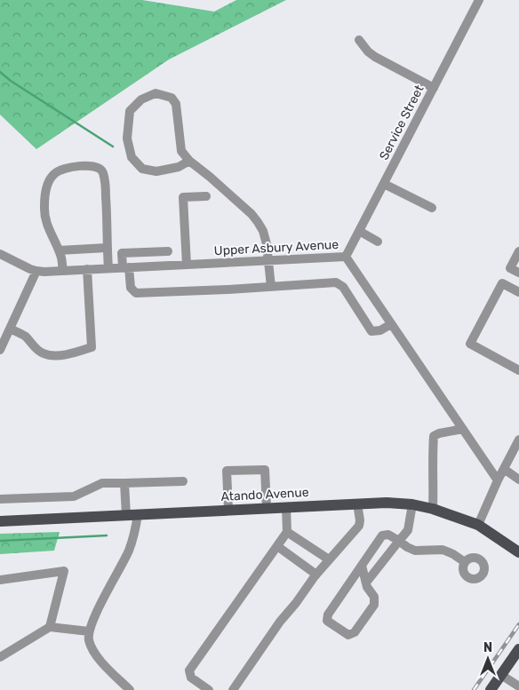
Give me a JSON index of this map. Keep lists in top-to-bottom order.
{
  "streets": {
    "main road": ["Atando Avenue"],
    "street": ["Service Street", "Upper Asbury Avenue"]
  },
  "crossings": [
    ["Service Street", "Upper Asbury Avenue"]
  ],
  "north": "top"
}
